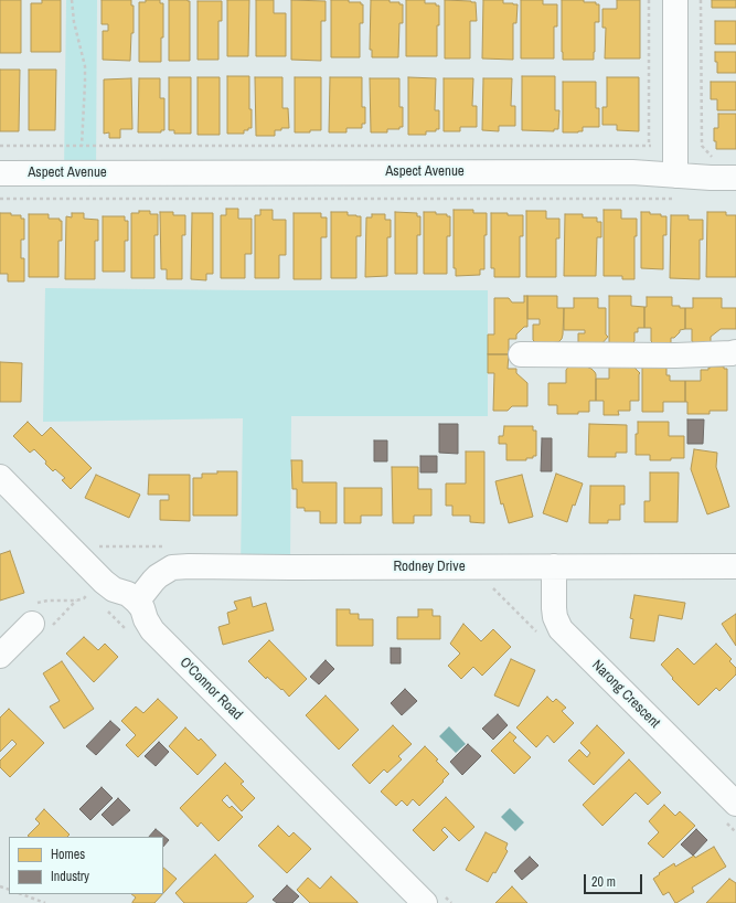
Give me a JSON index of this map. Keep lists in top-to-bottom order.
{
  "streets": {
    "street": [
      "Aspect Avenue",
      "Rodney Drive",
      "O'Connor Road",
      "Narong Crescent"
    ]
  },
  "crossings": [
    ["Rodney Drive", "O'Connor Road"],
    ["Rodney Drive", "Narong Crescent"]
  ],
  "legend": ["Homes", "Industry"],
  "scale_bar": "20 m"
}
